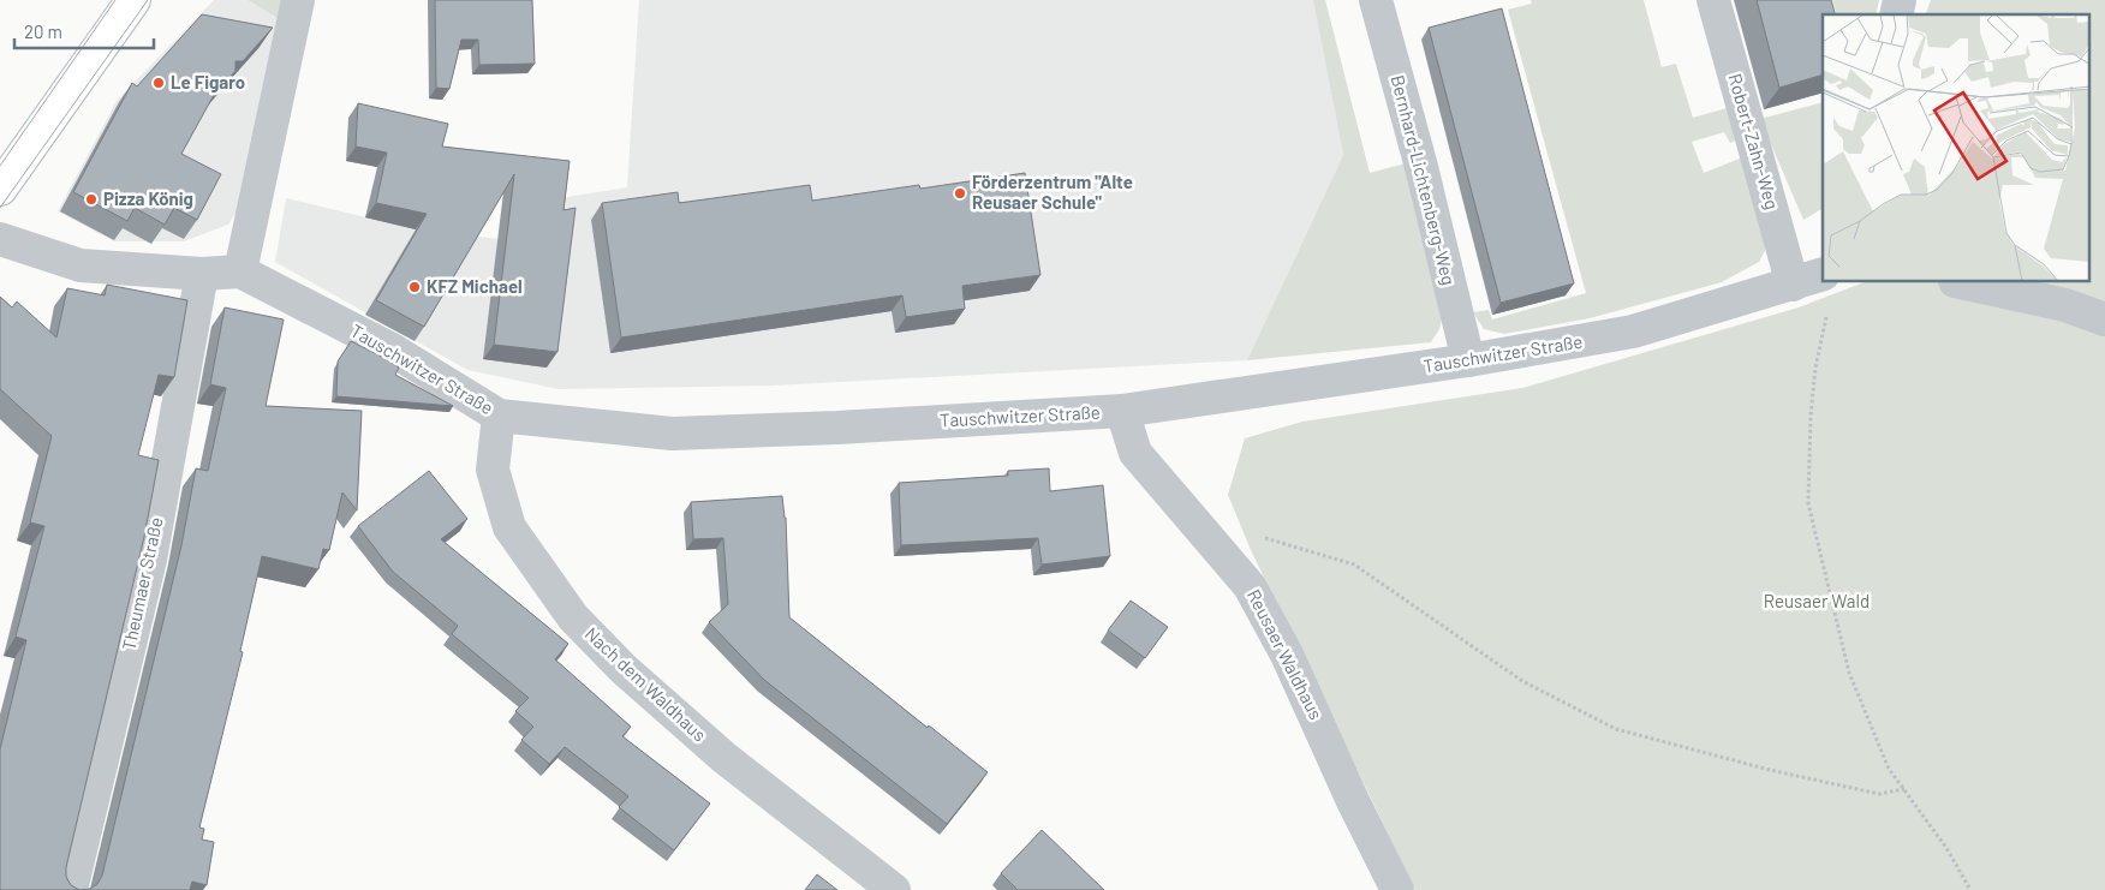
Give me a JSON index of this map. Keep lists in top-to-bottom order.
{
  "streets": {
    "street": [
      "Robert-Zahn-Weg",
      "Bernhard-Lichtenberg-Weg",
      "Tauschwitzer Straße",
      "Theumaer Straße",
      "Reusaer Waldhaus",
      "Nach dem Waldhaus"
    ]
  },
  "crossings": [
    ["Robert-Zahn-Weg", "Tauschwitzer Straße"],
    ["Bernhard-Lichtenberg-Weg", "Tauschwitzer Straße"],
    ["Tauschwitzer Straße", "Reusaer Waldhaus"],
    ["Tauschwitzer Straße", "Nach dem Waldhaus"]
  ],
  "parks": ["Reusaer Wald"],
  "places": [
    "Le Figaro",
    "Förderzentrum \"Alte Reusaer Schule\"",
    "Pizza König",
    "KFZ Michael"
  ],
  "scale_bar": "20 m"
}
